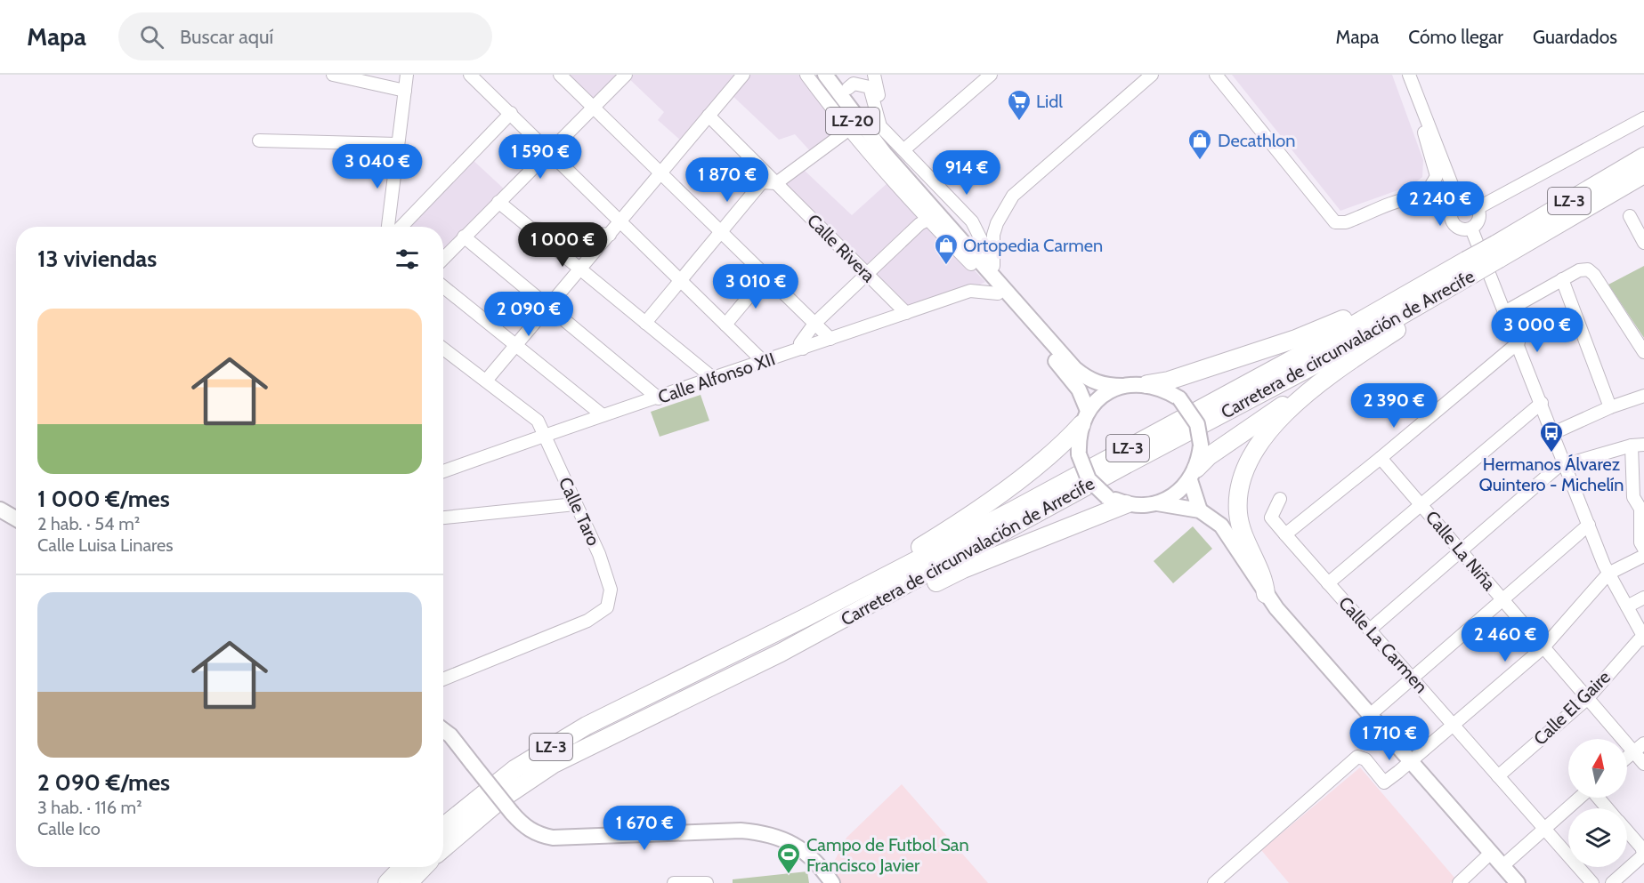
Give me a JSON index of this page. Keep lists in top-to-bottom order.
{
  "streets": {
    "highway": ["LZ-3", "Carretera de circunvalación de Arrecife"],
    "main road": ["LZ-20"],
    "street": [
      "Calle Rivera",
      "Calle Alfonso XII",
      "Calle Taro",
      "Calle La Niña",
      "Calle La Carmen",
      "Calle El Gaire"
    ]
  },
  "crossings": [
    ["LZ-20", "LZ-3"],
    ["LZ-20", "Calle Alfonso XII"],
    ["LZ-3", "Carretera de circunvalación de Arrecife"],
    ["Calle Rivera", "Calle Alfonso XII"],
    ["Calle Alfonso XII", "Calle Taro"],
    ["Calle La Niña", "Calle El Gaire"],
    ["Calle La Carmen", "Calle El Gaire"]
  ],
  "places": {
    "supermarket": ["Lidl"],
    "shop": ["Decathlon", "Ortopedia Carmen"],
    "bus stop": ["Hermanos Álvarez Quintero - Michelín"],
    "sports": ["Campo de Futbol San Francisco Javier"]
  },
  "north": "top",
  "page": {
    "header": "Mapa",
    "search": "Buscar aquí",
    "nav": ["Mapa", "Cómo llegar", "Guardados"],
    "price": [
      "1 590 €",
      "3 040 €",
      "914 €",
      "1 870 €",
      "2 240 €",
      "1 000 €",
      "3 010 €",
      "2 090 €",
      "3 000 €",
      "2 390 €",
      "2 460 €",
      "1 710 €",
      "1 670 €"
    ],
    "heading": "13 viviendas",
    "list": [
      {
        "name": "1 000 €/mes",
        "note": "2 hab. · 54 m² · Calle Luisa Linares"
      },
      {
        "name": "2 090 €/mes",
        "note": "3 hab. · 116 m² · Calle Ico"
      }
    ]
  }
}
